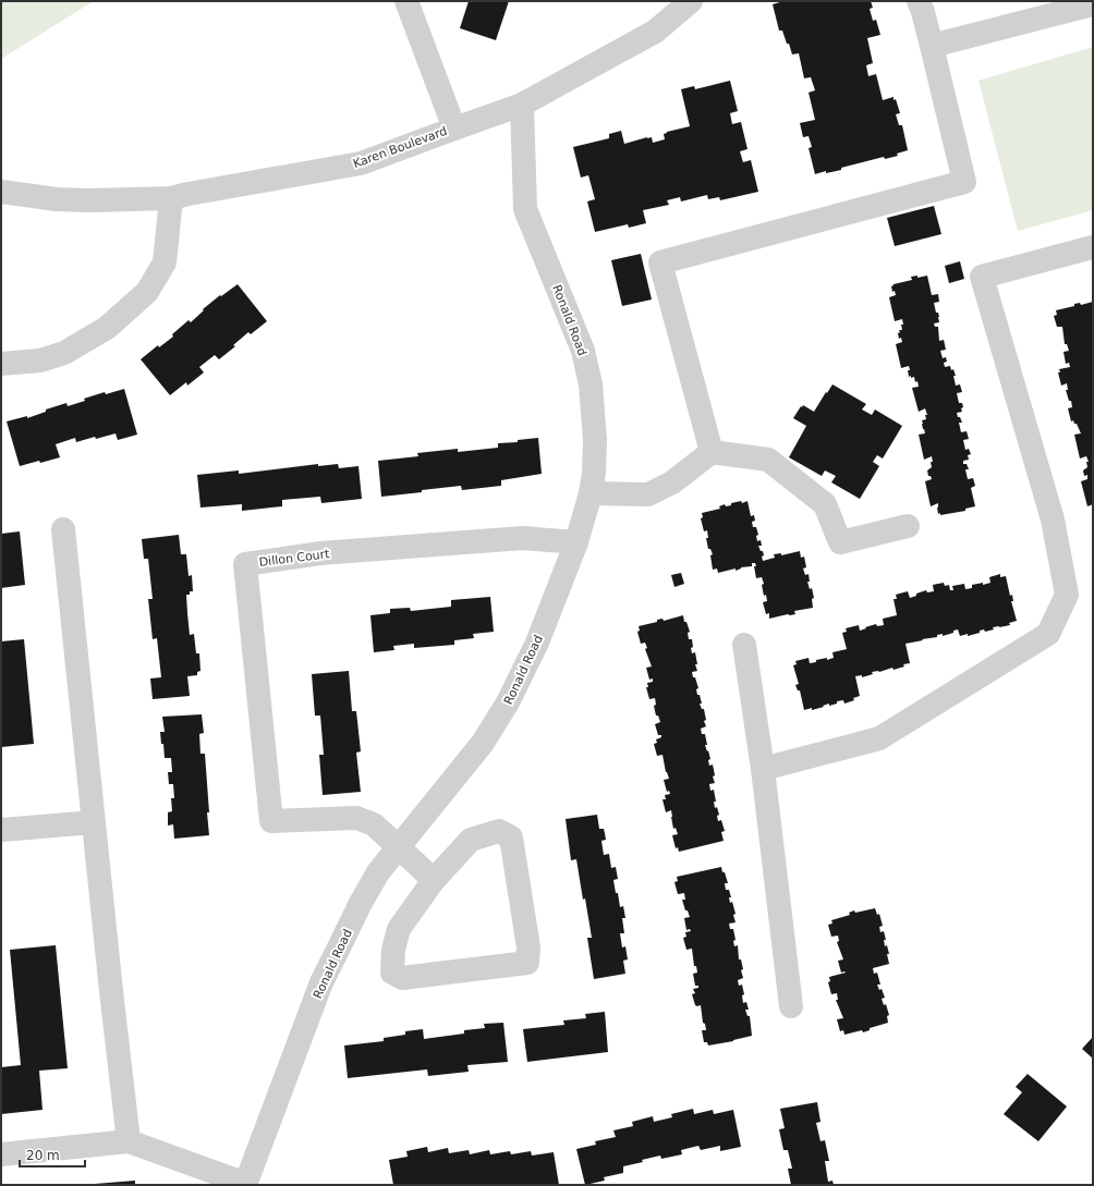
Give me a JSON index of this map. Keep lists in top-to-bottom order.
{
  "streets": {
    "street": ["Karen Boulevard", "Ronald Road", "Dillon Court"]
  },
  "crossings": [
    ["Karen Boulevard", "Ronald Road"],
    ["Ronald Road", "Dillon Court"]
  ],
  "scale_bar": "20 m"
}
